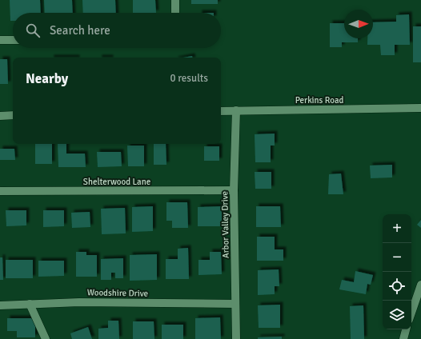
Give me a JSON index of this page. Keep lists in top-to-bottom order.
{
  "streets": {
    "street": [
      "Perkins Road",
      "Shelterwood Lane",
      "Arbor Valley Drive",
      "Woodshire Drive"
    ]
  },
  "crossings": [
    ["Perkins Road", "Arbor Valley Drive"],
    ["Shelterwood Lane", "Arbor Valley Drive"],
    ["Arbor Valley Drive", "Woodshire Drive"]
  ],
  "north": "right",
  "page": {
    "search": "Search here",
    "heading": ["Nearby", "0 results"],
    "map_buttons": ["+", "−"]
  }
}
